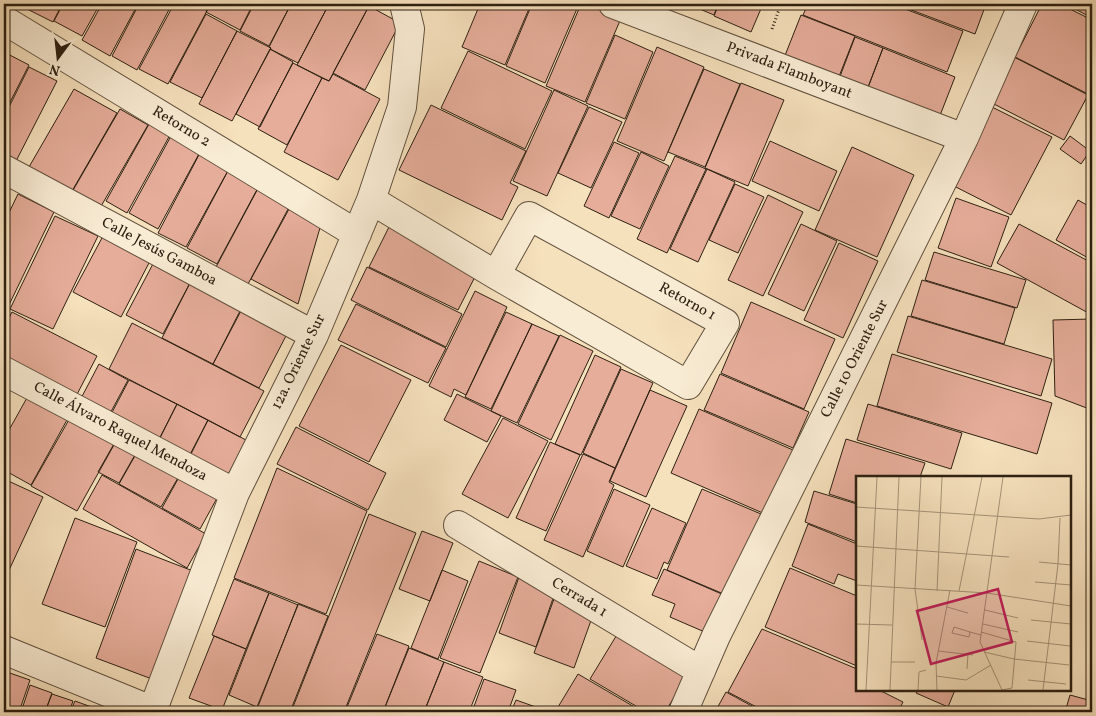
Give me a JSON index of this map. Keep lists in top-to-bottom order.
{
  "streets": {
    "street": [
      "Privada Flamboyant",
      "Retorno 2",
      "Calle Jesús Gamboa",
      "Retorno 1",
      "Calle 10 Oriente Sur",
      "12a. Oriente Sur",
      "Calle Álvaro Raquel Mendoza",
      "Cerrada 1"
    ]
  },
  "crossings": [
    ["Privada Flamboyant", "Calle 10 Oriente Sur"],
    ["Retorno 2", "12a. Oriente Sur"],
    ["Calle Jesús Gamboa", "12a. Oriente Sur"],
    ["Retorno 1", "12a. Oriente Sur"],
    ["Calle 10 Oriente Sur", "Cerrada 1"],
    ["12a. Oriente Sur", "Calle Álvaro Raquel Mendoza"]
  ],
  "north": "bottom"
}
